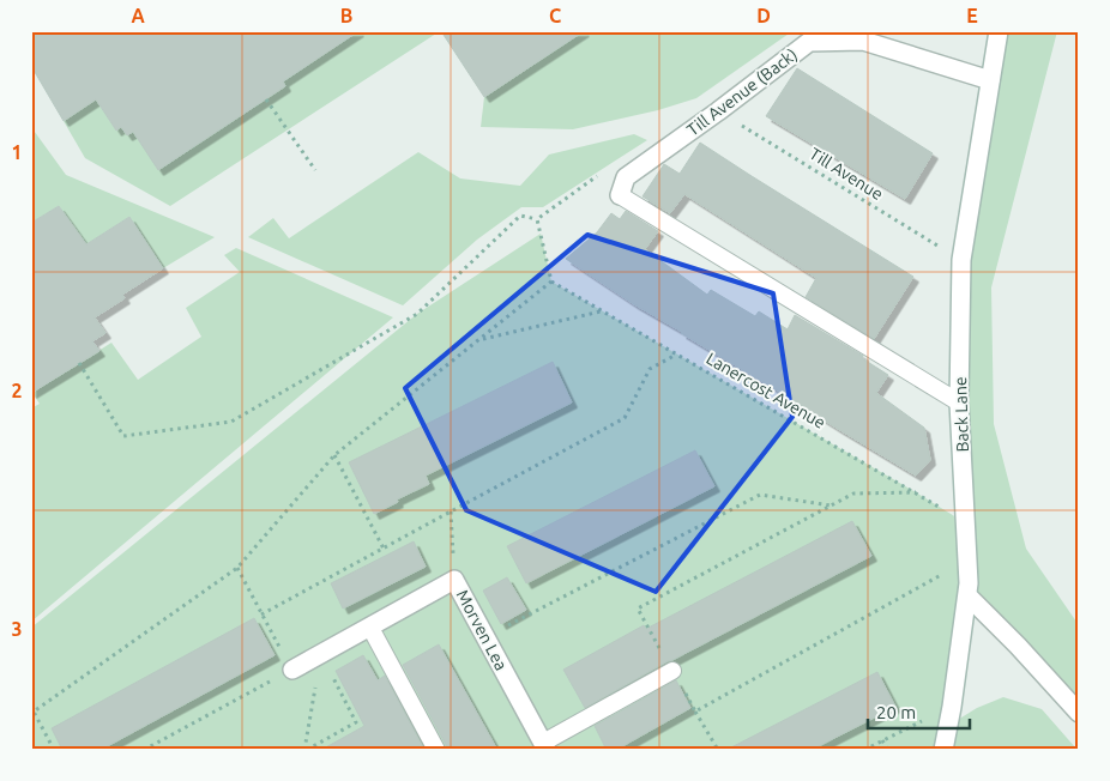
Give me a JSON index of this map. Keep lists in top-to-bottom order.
{
  "streets": {
    "street": ["Till Avenue (Back)", "Back Lane", "Morven Lea"],
    "path": ["Till Avenue", "Lanercost Avenue"]
  },
  "crossings": [
    ["Till Avenue (Back)", "Till Avenue"],
    ["Till Avenue (Back)", "Back Lane"],
    ["Till Avenue", "Back Lane"],
    ["Lanercost Avenue", "Back Lane"]
  ],
  "scale_bar": "20 m",
  "grid": {
    "columns": [
      "A",
      "B",
      "C",
      "D",
      "E"
    ],
    "rows": ["1", "2", "3"]
  }
}
